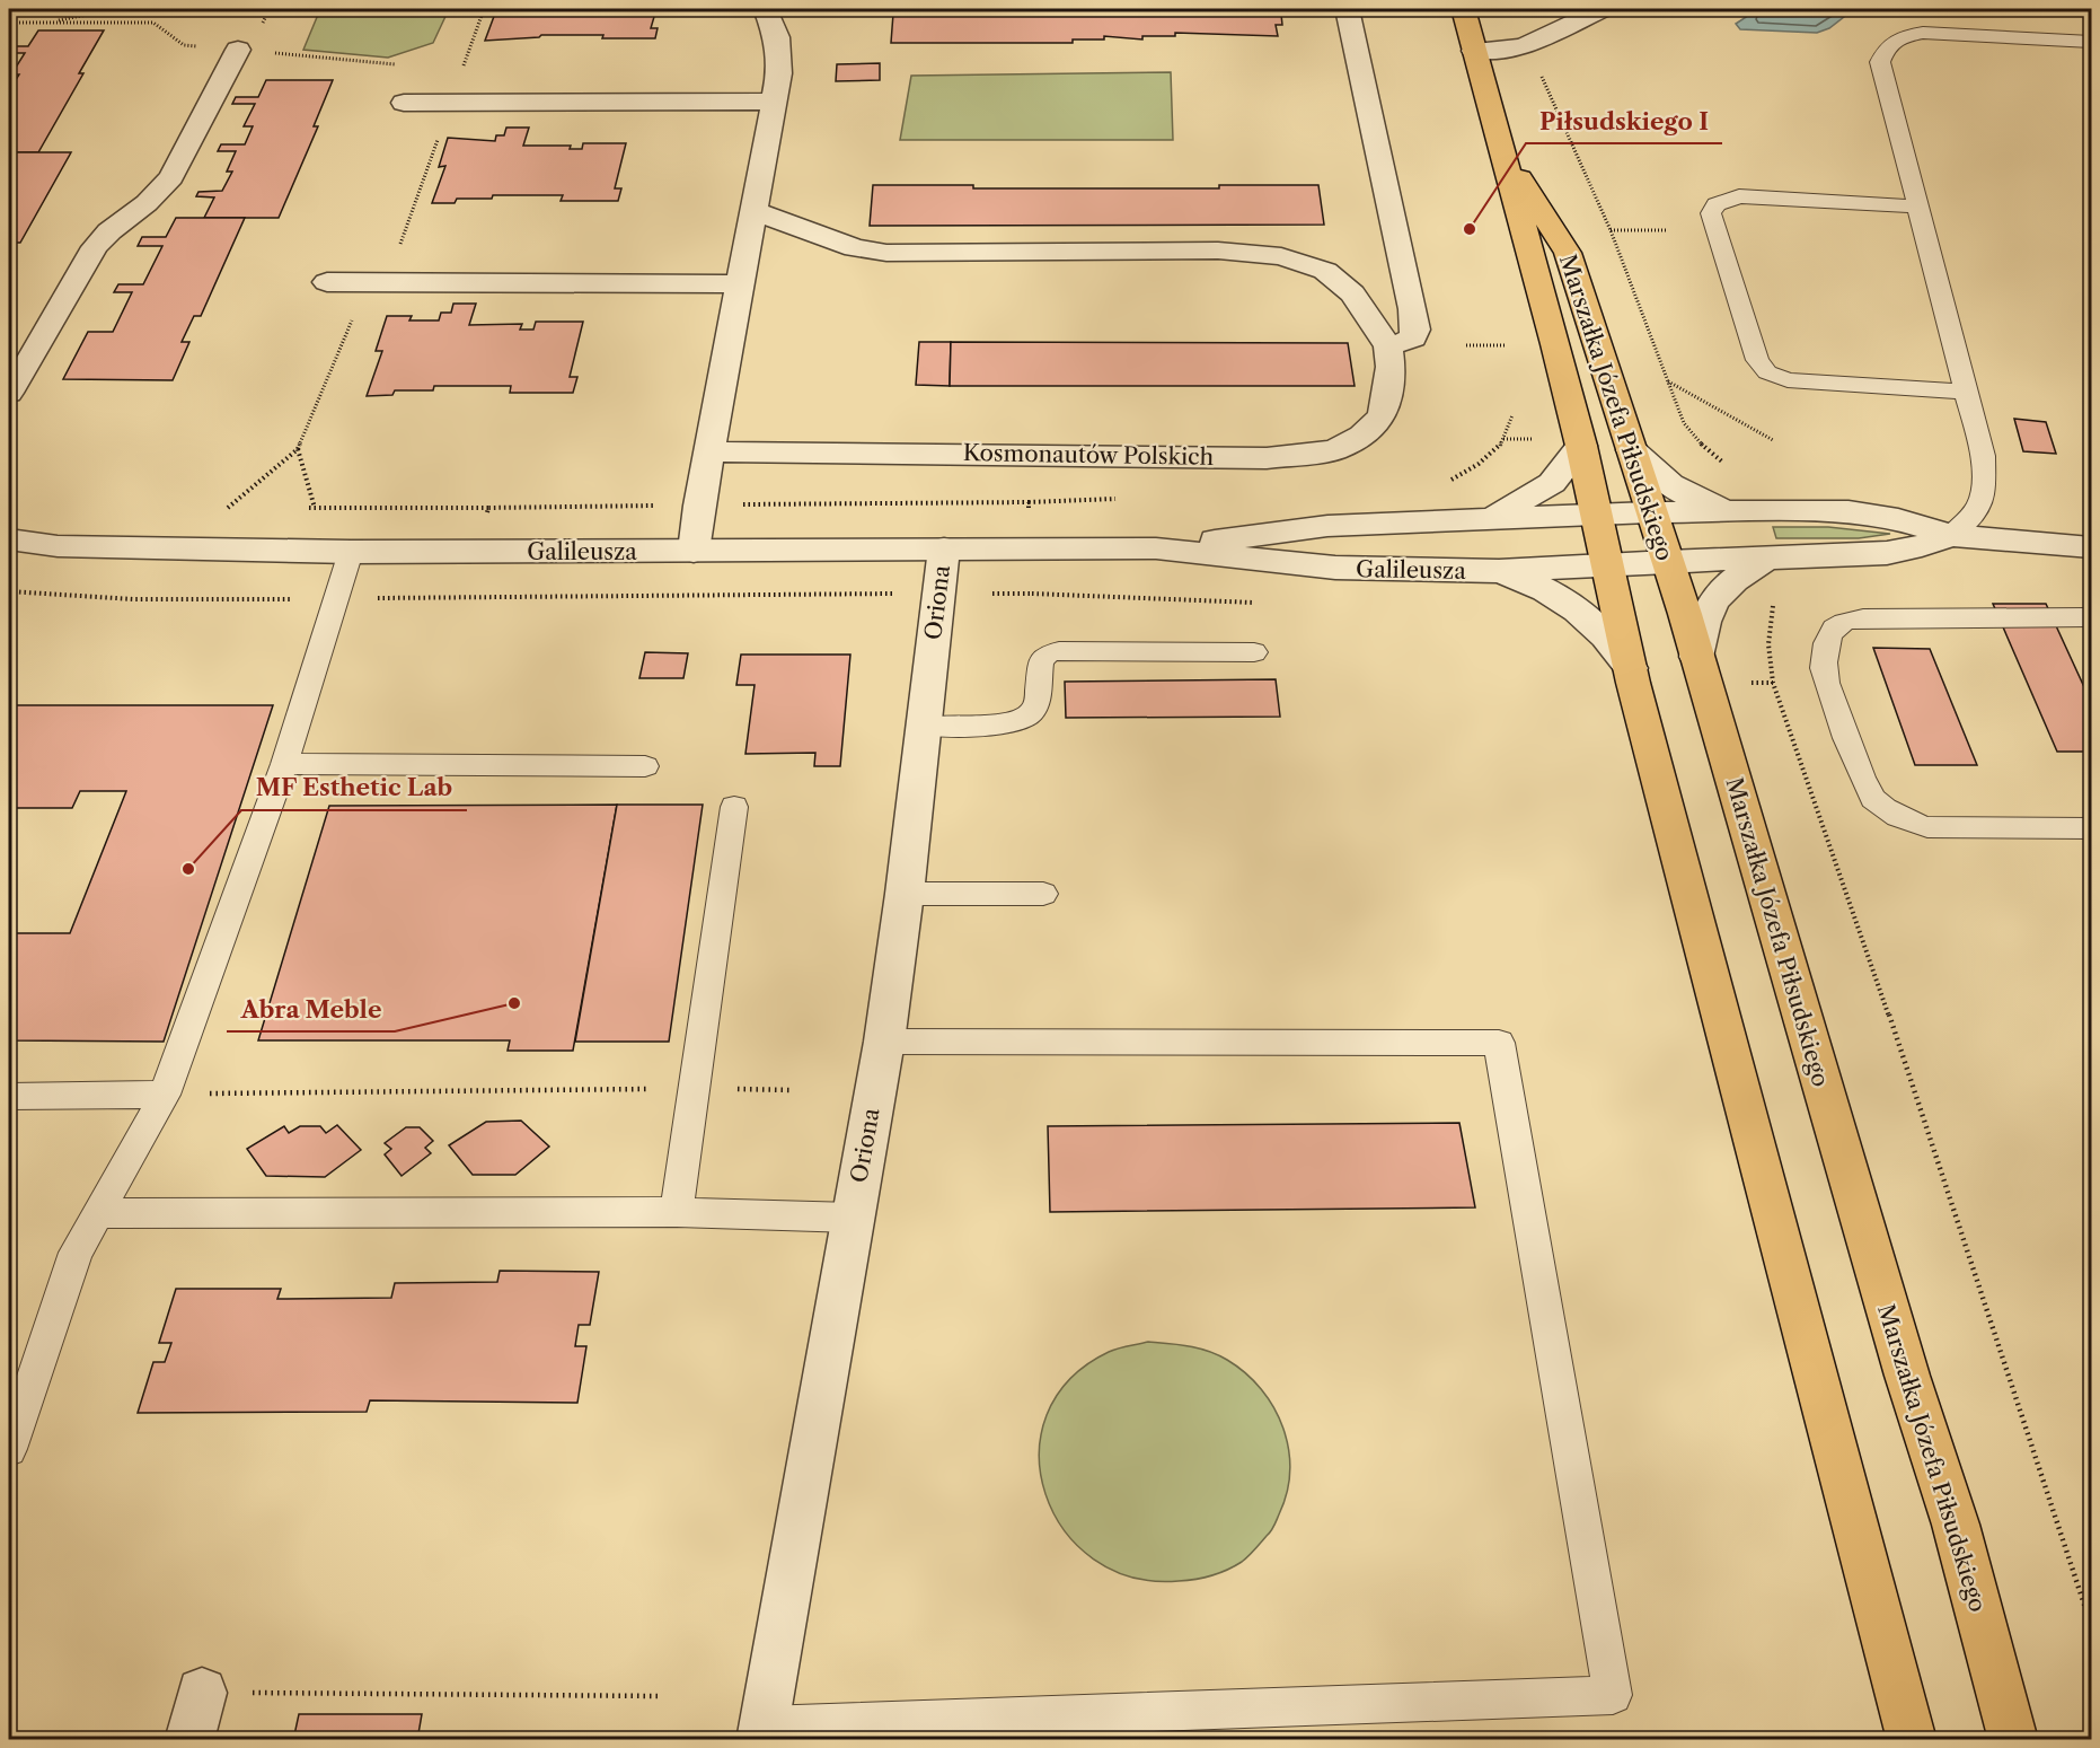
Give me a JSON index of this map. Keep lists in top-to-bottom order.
{
  "streets": {
    "main road": ["Marszałka Józefa Piłsudskiego"],
    "street": ["Kosmonautów Polskich", "Galileusza", "Oriona"]
  },
  "crossings": [
    ["Marszałka Józefa Piłsudskiego", "Galileusza"],
    ["Galileusza", "Oriona"]
  ],
  "places": ["Piłsudskiego I", "MF Esthetic Lab", "Abra Meble"]
}
